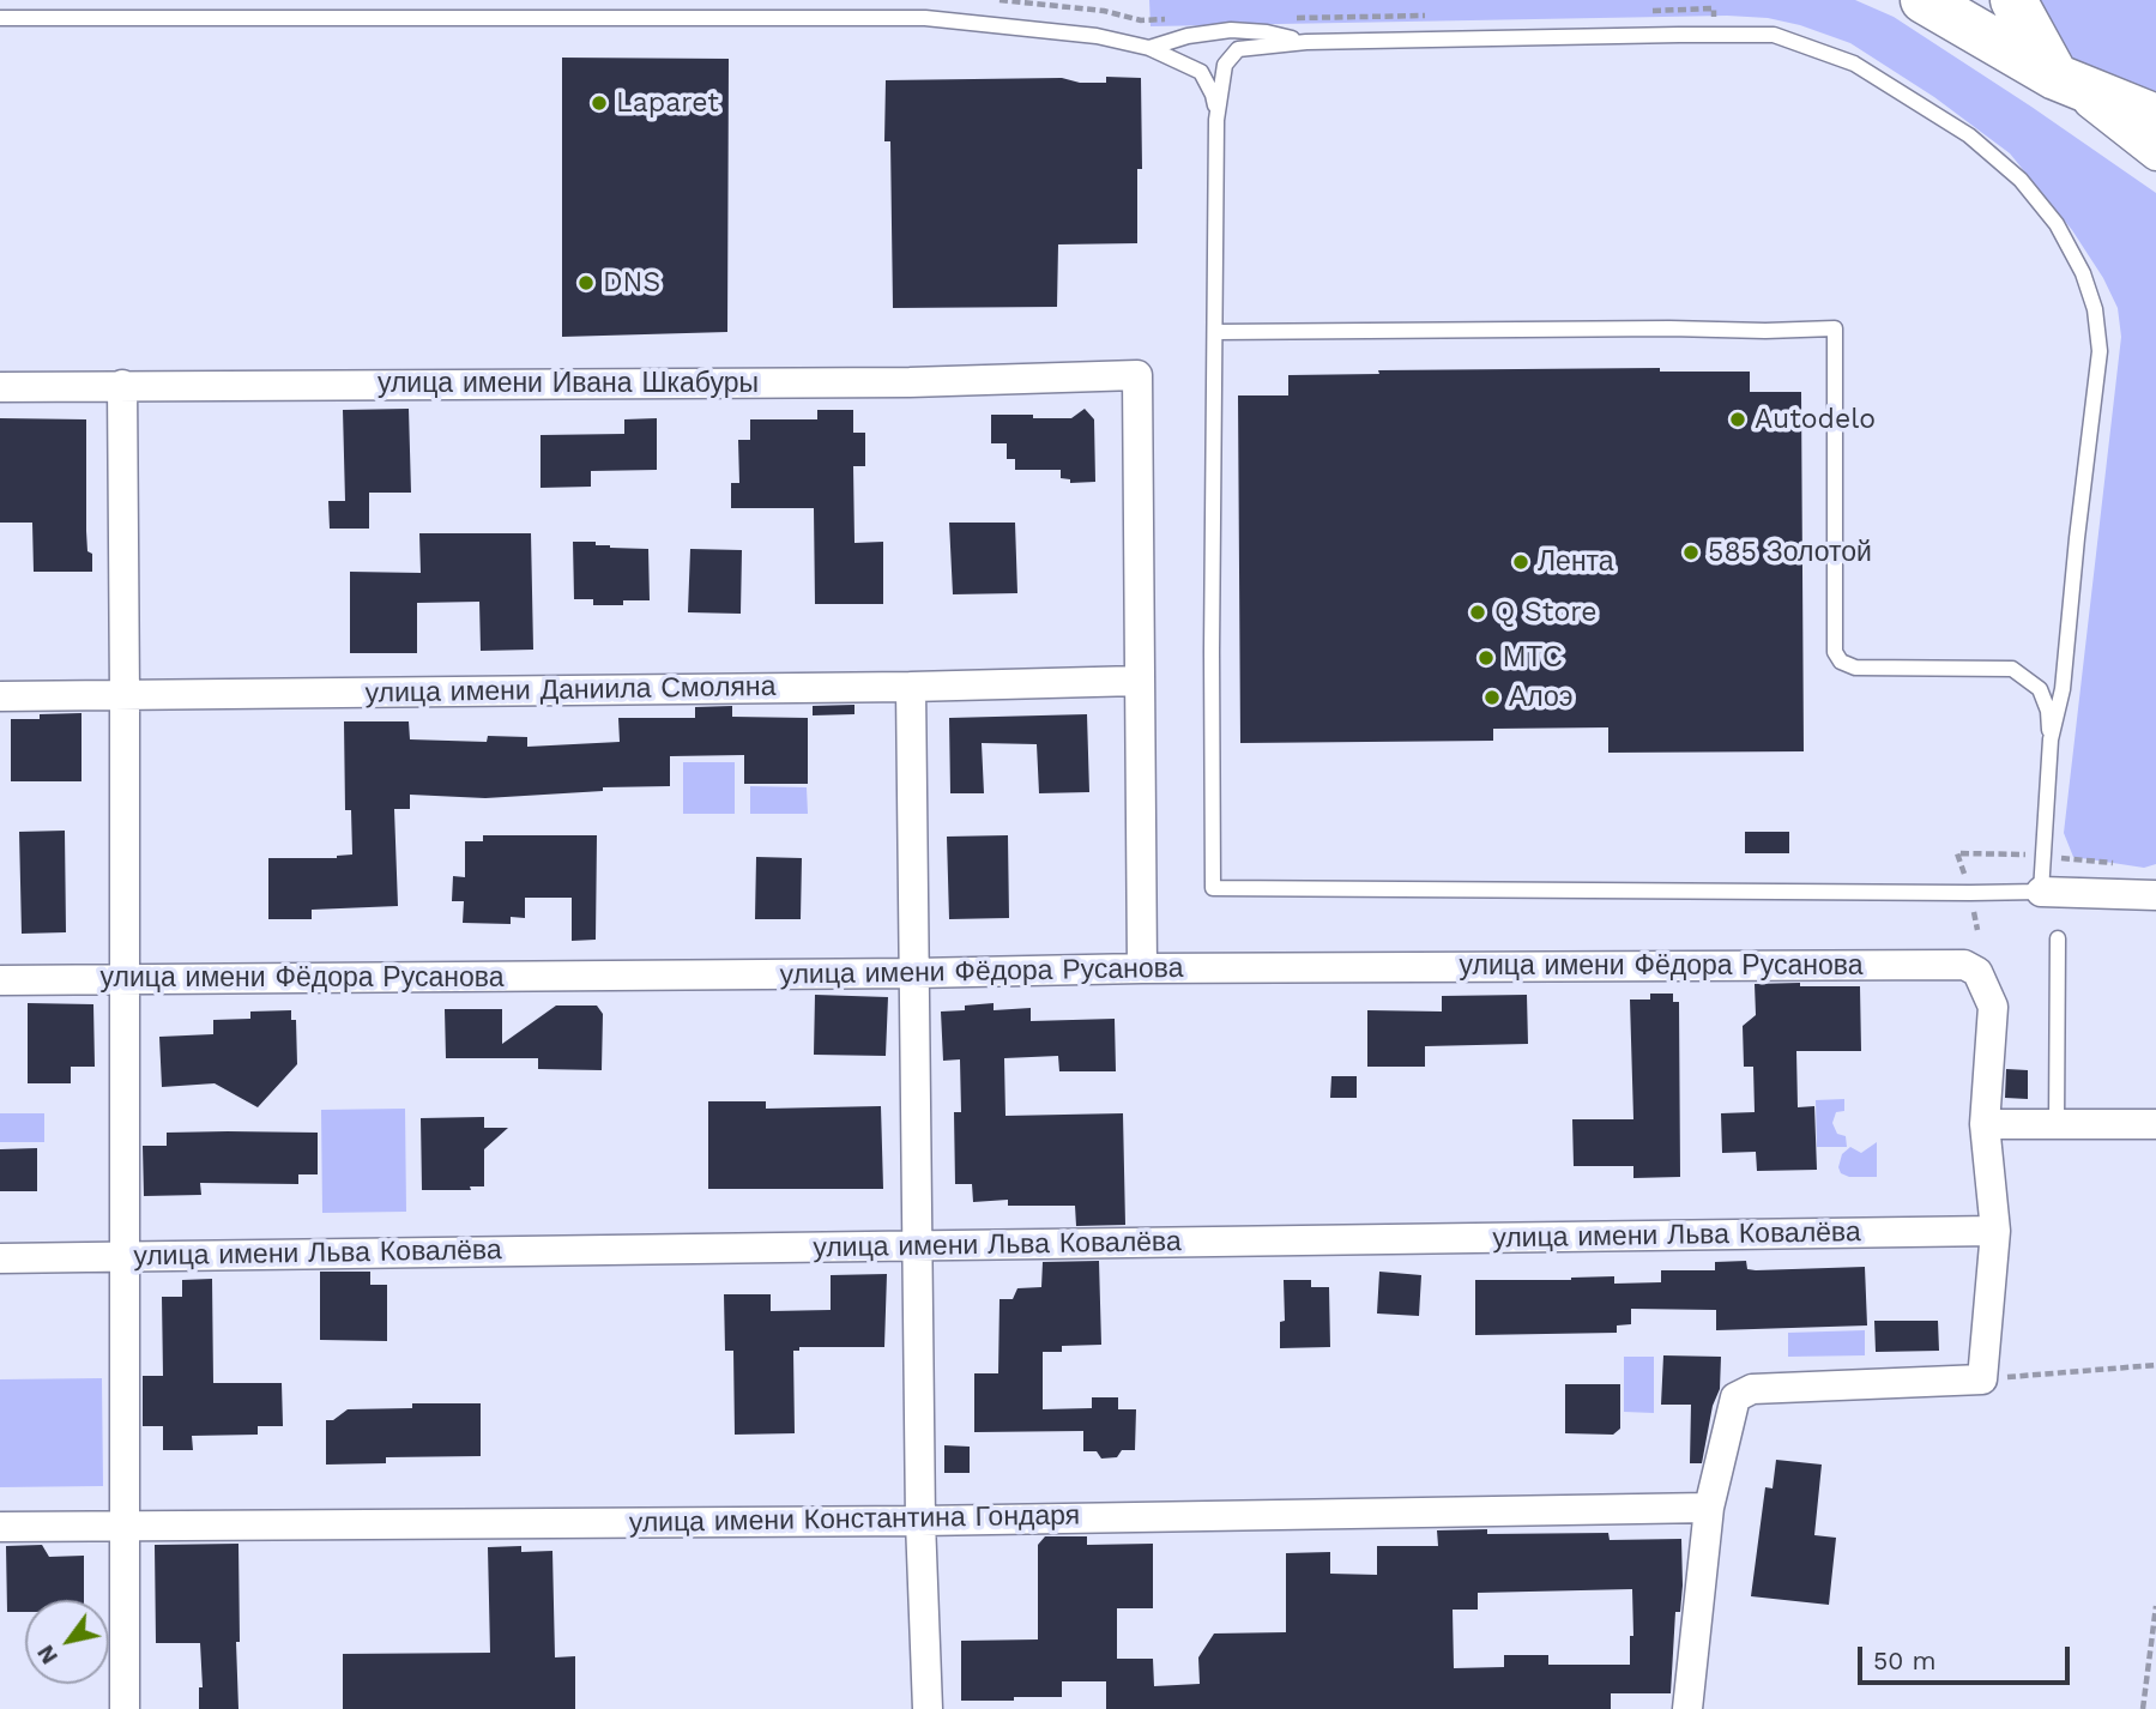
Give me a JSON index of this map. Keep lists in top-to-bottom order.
{
  "streets": {
    "street": [
      "улица имени Ивана Шкабуры",
      "улица имени Даниила Смоляна",
      "улица имени Фёдора Русанова",
      "улица имени Льва Ковалёва",
      "улица имени Константина Гондаря"
    ]
  },
  "crossings": [
    ["улица имени Ивана Шкабуры", "улица имени Даниила Смоляна"]
  ],
  "places": [
    "Laparet",
    "DNS",
    "Autodelo",
    "585 Золотой",
    "Лента",
    "Q Store",
    "МТС",
    "Алоэ"
  ],
  "scale_bar": "50 m",
  "north": "bottom left"
}
